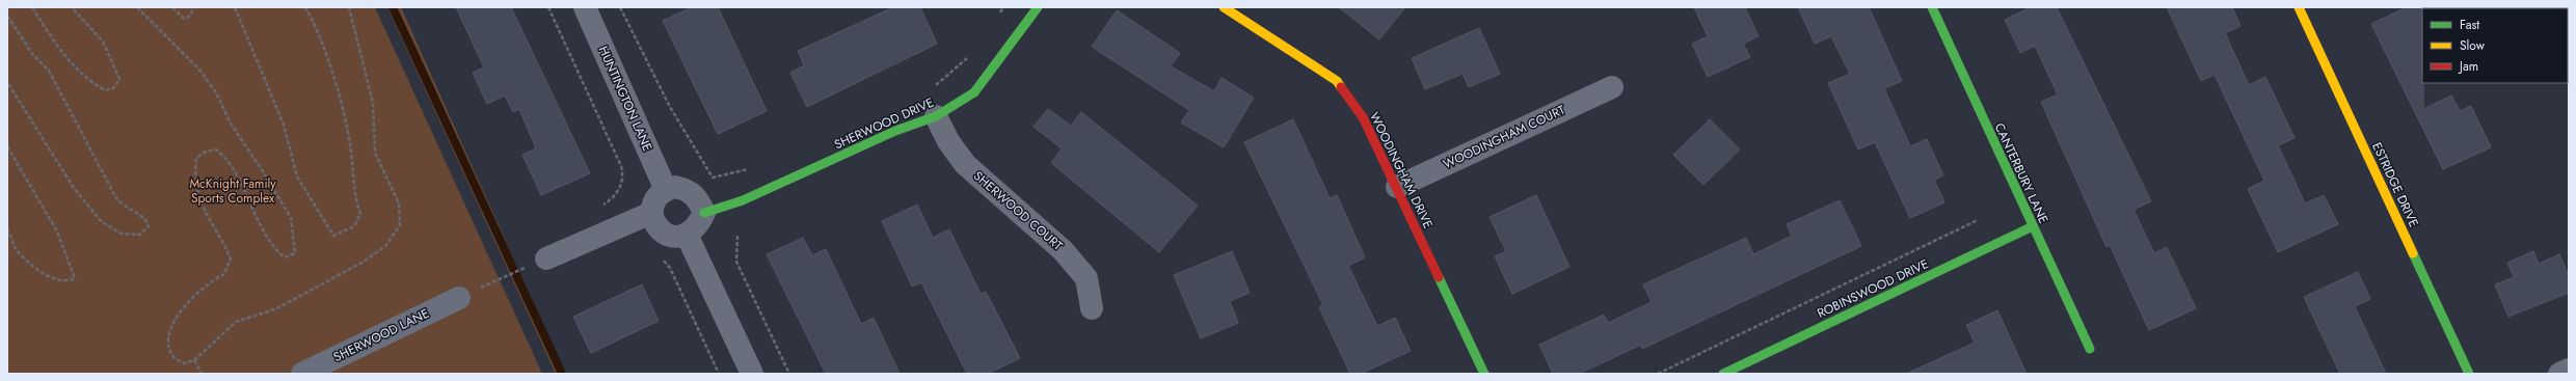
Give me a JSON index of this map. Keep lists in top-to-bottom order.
{
  "streets": {
    "street": [
      "HUNTINGTON LANE",
      "SHERWOOD DRIVE",
      "WOODINGHAM COURT",
      "WOODINGHAM DRIVE",
      "CANTERBURY LANE",
      "ESTRIDGE DRIVE",
      "SHERWOOD COURT",
      "ROBINSWOOD DRIVE",
      "SHERWOOD LANE"
    ]
  },
  "crossings": [
    ["HUNTINGTON LANE", "SHERWOOD DRIVE"],
    ["SHERWOOD DRIVE", "SHERWOOD COURT"],
    ["WOODINGHAM COURT", "WOODINGHAM DRIVE"],
    ["CANTERBURY LANE", "ROBINSWOOD DRIVE"]
  ],
  "parks": ["McKnight Family Sports Complex"],
  "legend": ["Fast", "Slow", "Jam"]
}
